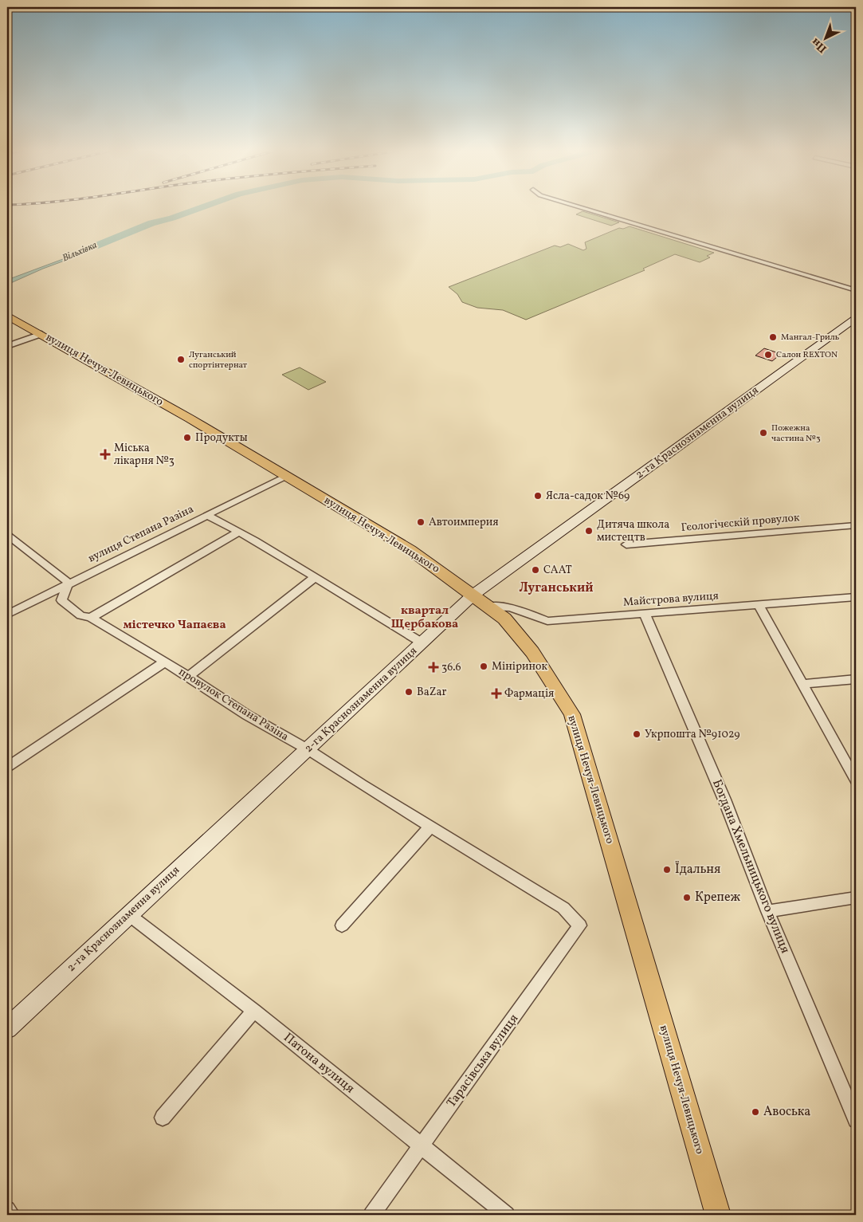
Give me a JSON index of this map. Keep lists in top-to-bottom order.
{
  "streets": {
    "main road": ["вулиця Нечуя-Левицького"],
    "street": [
      "2-га Краснознаменна вулиця",
      "Гєологічєскій провулок",
      "вулиця Степана Разіна",
      "Майстрова вулиця",
      "провулок Степана Разіна",
      "Богдана Хмельницького вулиця",
      "Тарасівська вулиця",
      "Патона вулиця"
    ]
  },
  "crossings": [
    ["вулиця Нечуя-Левицького", "2-га Краснознаменна вулиця"],
    ["вулиця Нечуя-Левицького", "вулиця Степана Разіна"],
    ["вулиця Нечуя-Левицького", "Майстрова вулиця"],
    ["2-га Краснознаменна вулиця", "провулок Степана Разіна"],
    ["2-га Краснознаменна вулиця", "Патона вулиця"],
    ["вулиця Степана Разіна", "провулок Степана Разіна"],
    ["Майстрова вулиця", "Богдана Хмельницького вулиця"],
    ["провулок Степана Разіна", "Тарасівська вулиця"],
    ["Тарасівська вулиця", "Патона вулиця"]
  ],
  "districts": ["Луганський", "квартал Щербакова", "містечко Чапаєва"],
  "water": ["Вільхівка"],
  "places": {
    "other": [
      "Мангал-Гриль",
      "Салон REXTON",
      "Луганський спортінтернат",
      "Пожежна частина №3",
      "Продукты",
      "Ясла-садок №69",
      "Автоимперия",
      "Дитяча школа мистецтв",
      "СААТ",
      "Мініринок",
      "BaZar",
      "Укрпошта №91029",
      "Їдальня",
      "Крепеж",
      "Авоська"
    ],
    "health": ["Міська лікарня №3", "36.6", "Фармація"]
  },
  "north": "bottom left"
}
